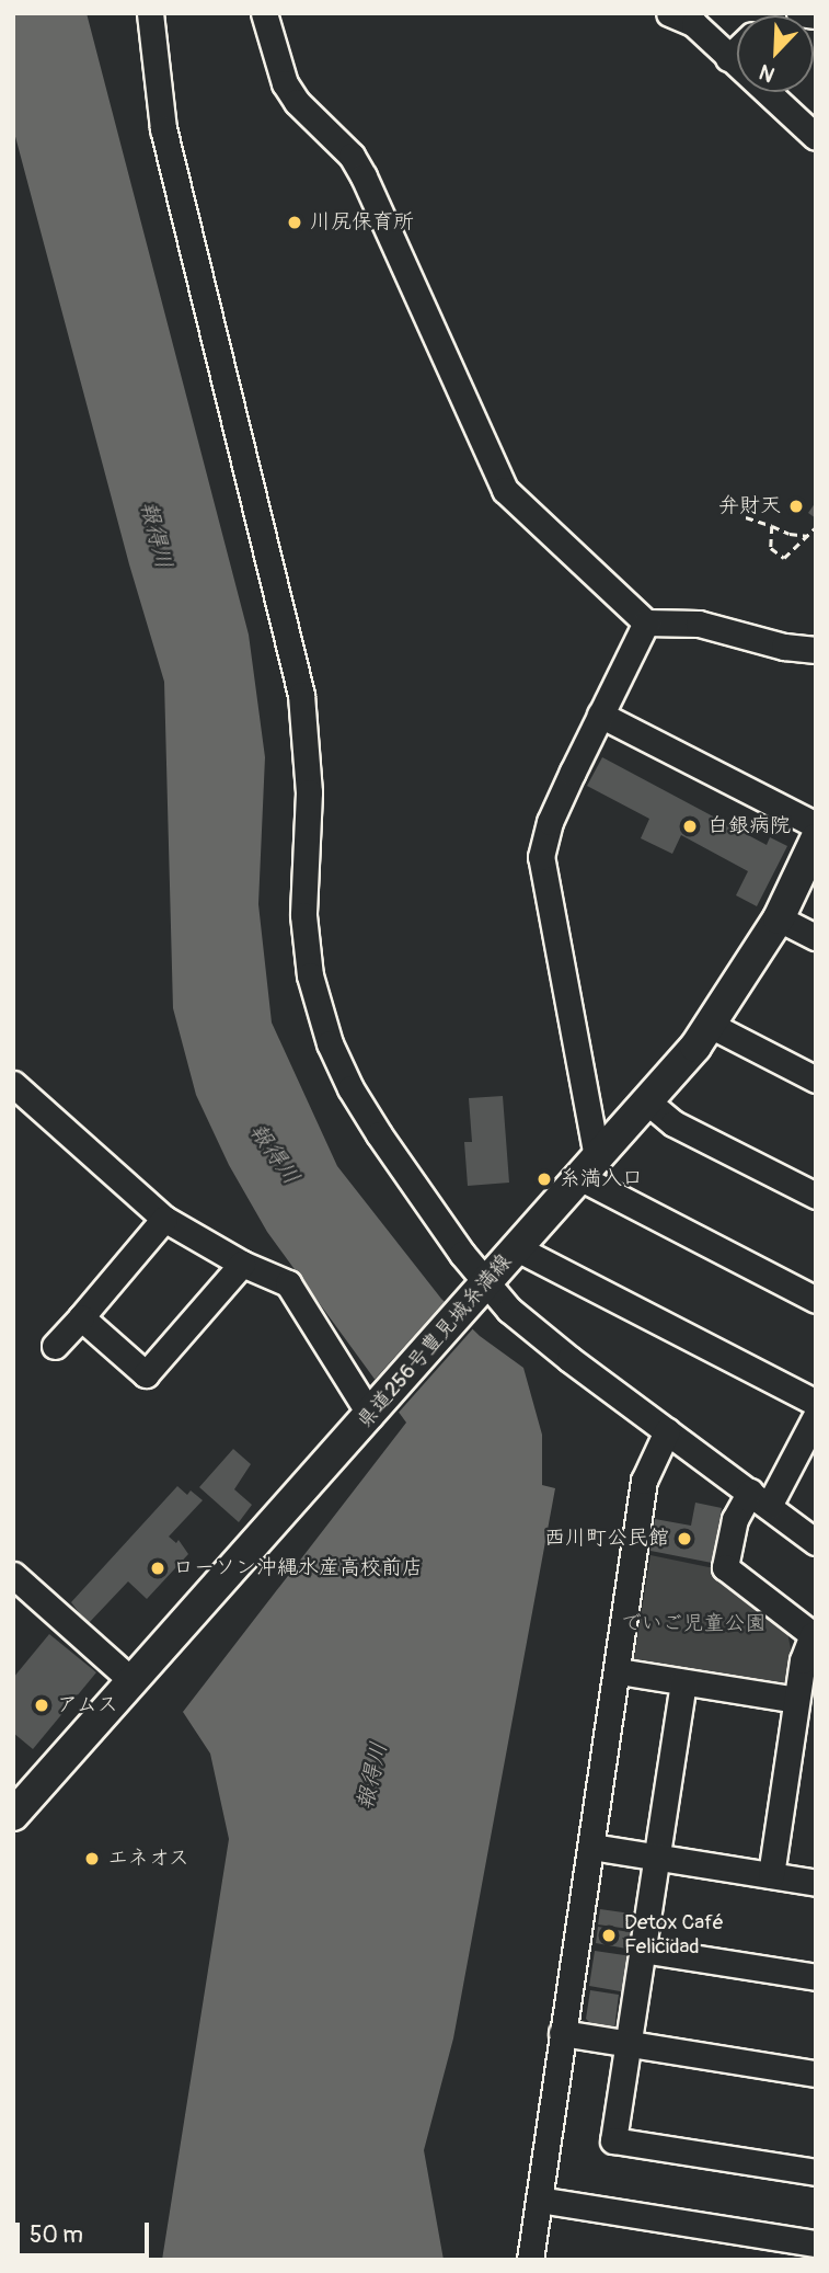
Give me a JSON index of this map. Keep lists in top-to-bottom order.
{
  "streets": {
    "main road": ["県道256号豊見城糸満線"]
  },
  "water": ["報得川"],
  "parks": ["でいご児童公園"],
  "places": [
    "川尻保育所",
    "弁財天",
    "白銀病院",
    "糸満入口",
    "西川町公民館",
    "ローソン沖縄水産高校前店",
    "アムス",
    "エネオス",
    "Detox Café Felicidad"
  ],
  "scale_bar": "50 m",
  "north": "bottom left"
}
